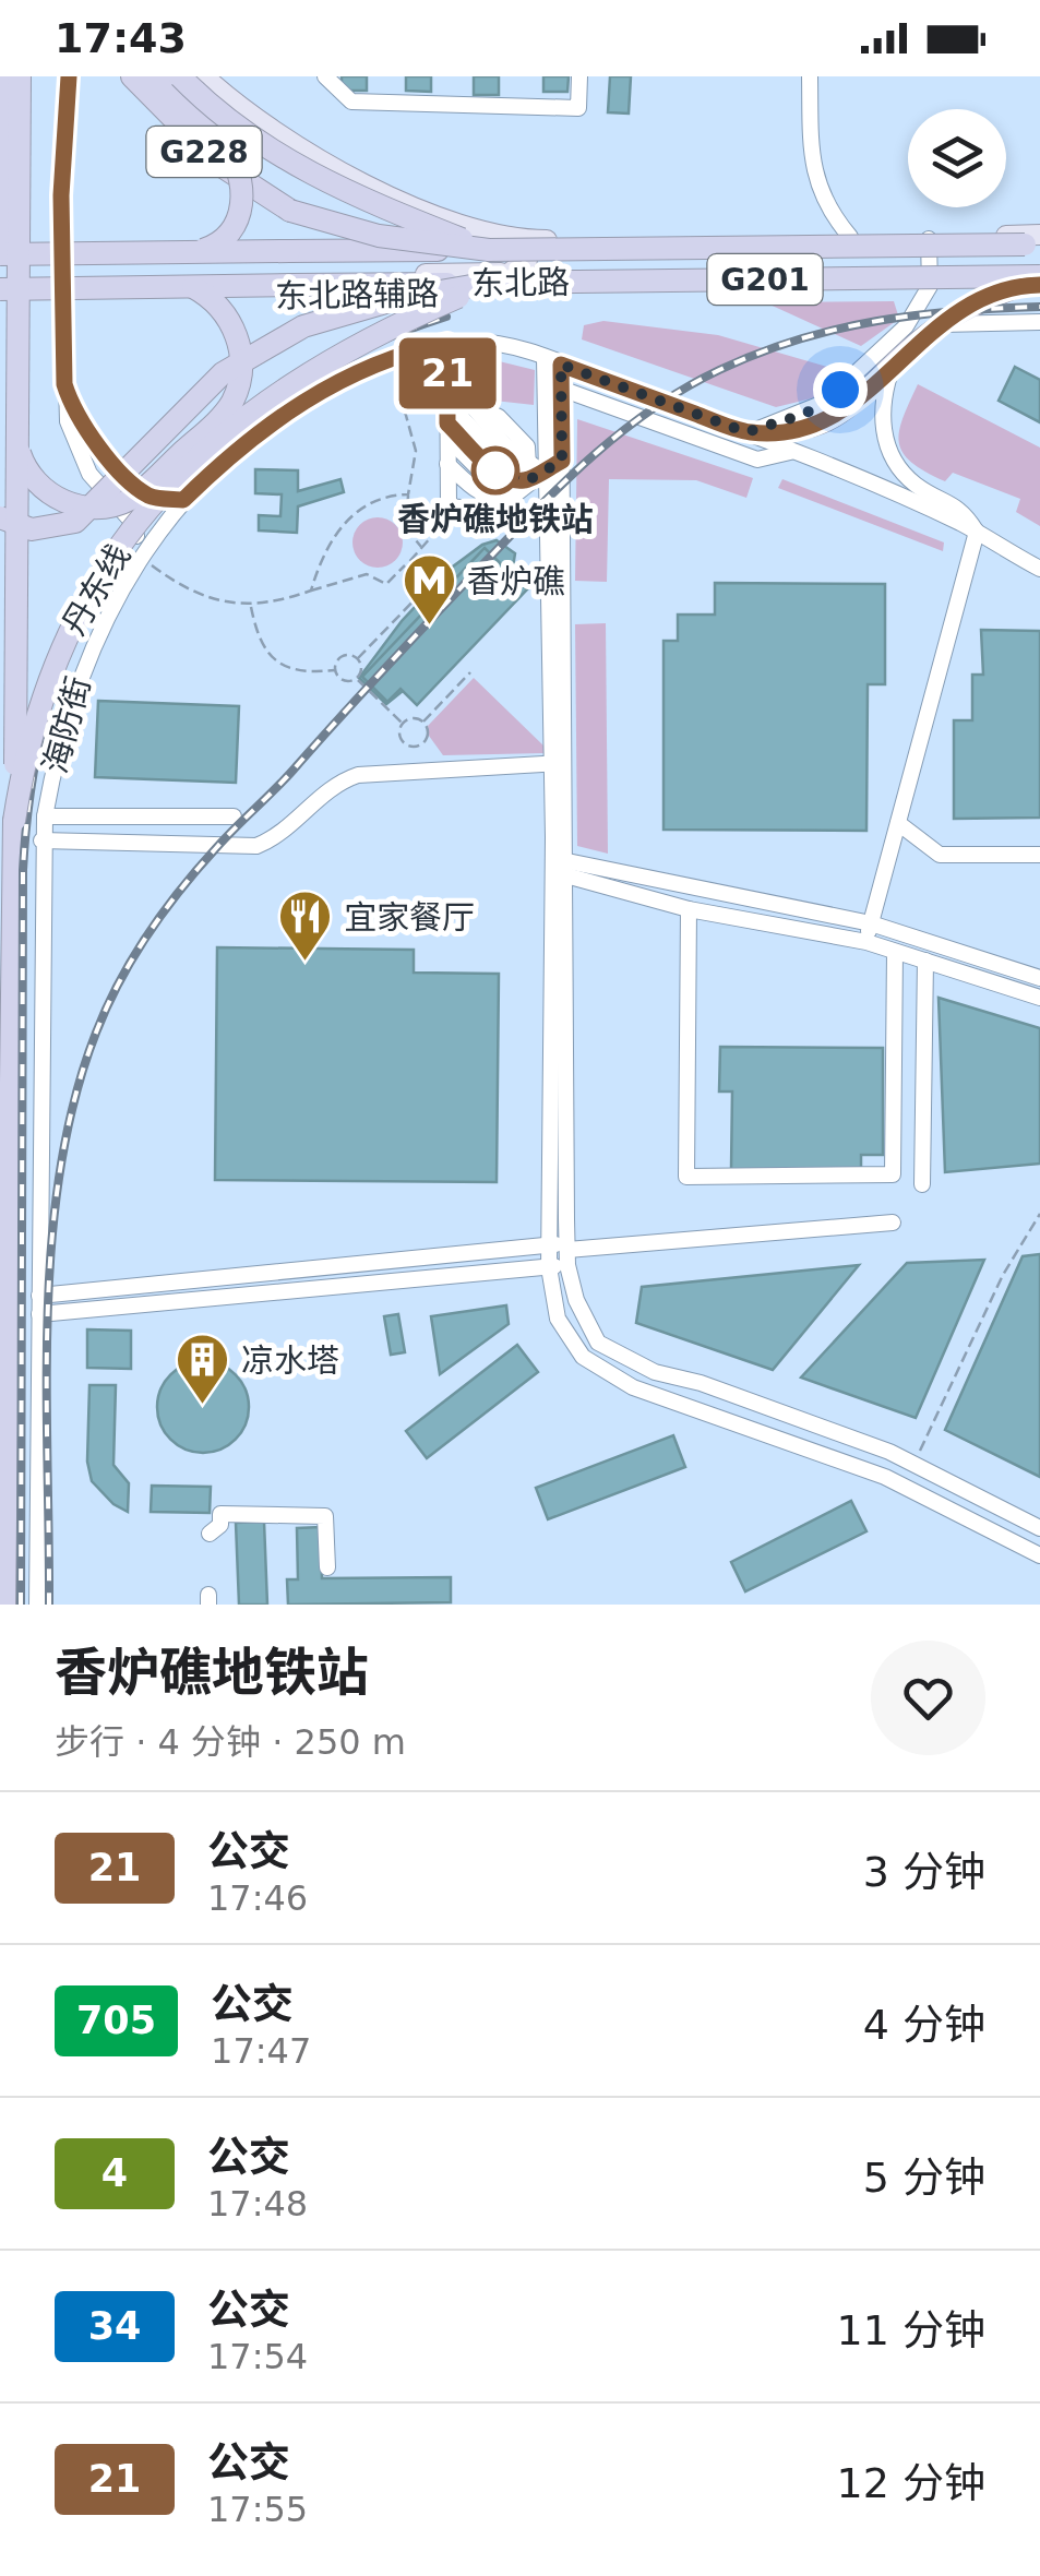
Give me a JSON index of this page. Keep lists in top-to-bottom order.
{
  "streets": {
    "highway": [
      "G228",
      "G201",
      "东北路",
      "丹东线"
    ],
    "main road": ["东北路辅路"],
    "street": ["海防街"]
  },
  "crossings": [
    ["G228", "东北路"],
    ["东北路", "东北路辅路"],
    ["东北路", "丹东线"]
  ],
  "places": {
    "other": ["香炉礁地铁站"],
    "metro station": ["香炉礁"],
    "restaurant": ["宜家餐厅"],
    "building": ["凉水塔"]
  },
  "lines": ["bus line 21"],
  "page": {
    "status": "17:43",
    "on_map": "21",
    "heading": ["香炉礁地铁站", "步行 · 4 分钟 · 250 m"],
    "list": [
      {
        "mark": "21",
        "name": "公交",
        "note": "17:46",
        "value": "3 分钟"
      },
      {
        "mark": "705",
        "name": "公交",
        "note": "17:47",
        "value": "4 分钟"
      },
      {
        "mark": "4",
        "name": "公交",
        "note": "17:48",
        "value": "5 分钟"
      },
      {
        "mark": "34",
        "name": "公交",
        "note": "17:54",
        "value": "11 分钟"
      },
      {
        "mark": "21",
        "name": "公交",
        "note": "17:55",
        "value": "12 分钟"
      }
    ]
  }
}
